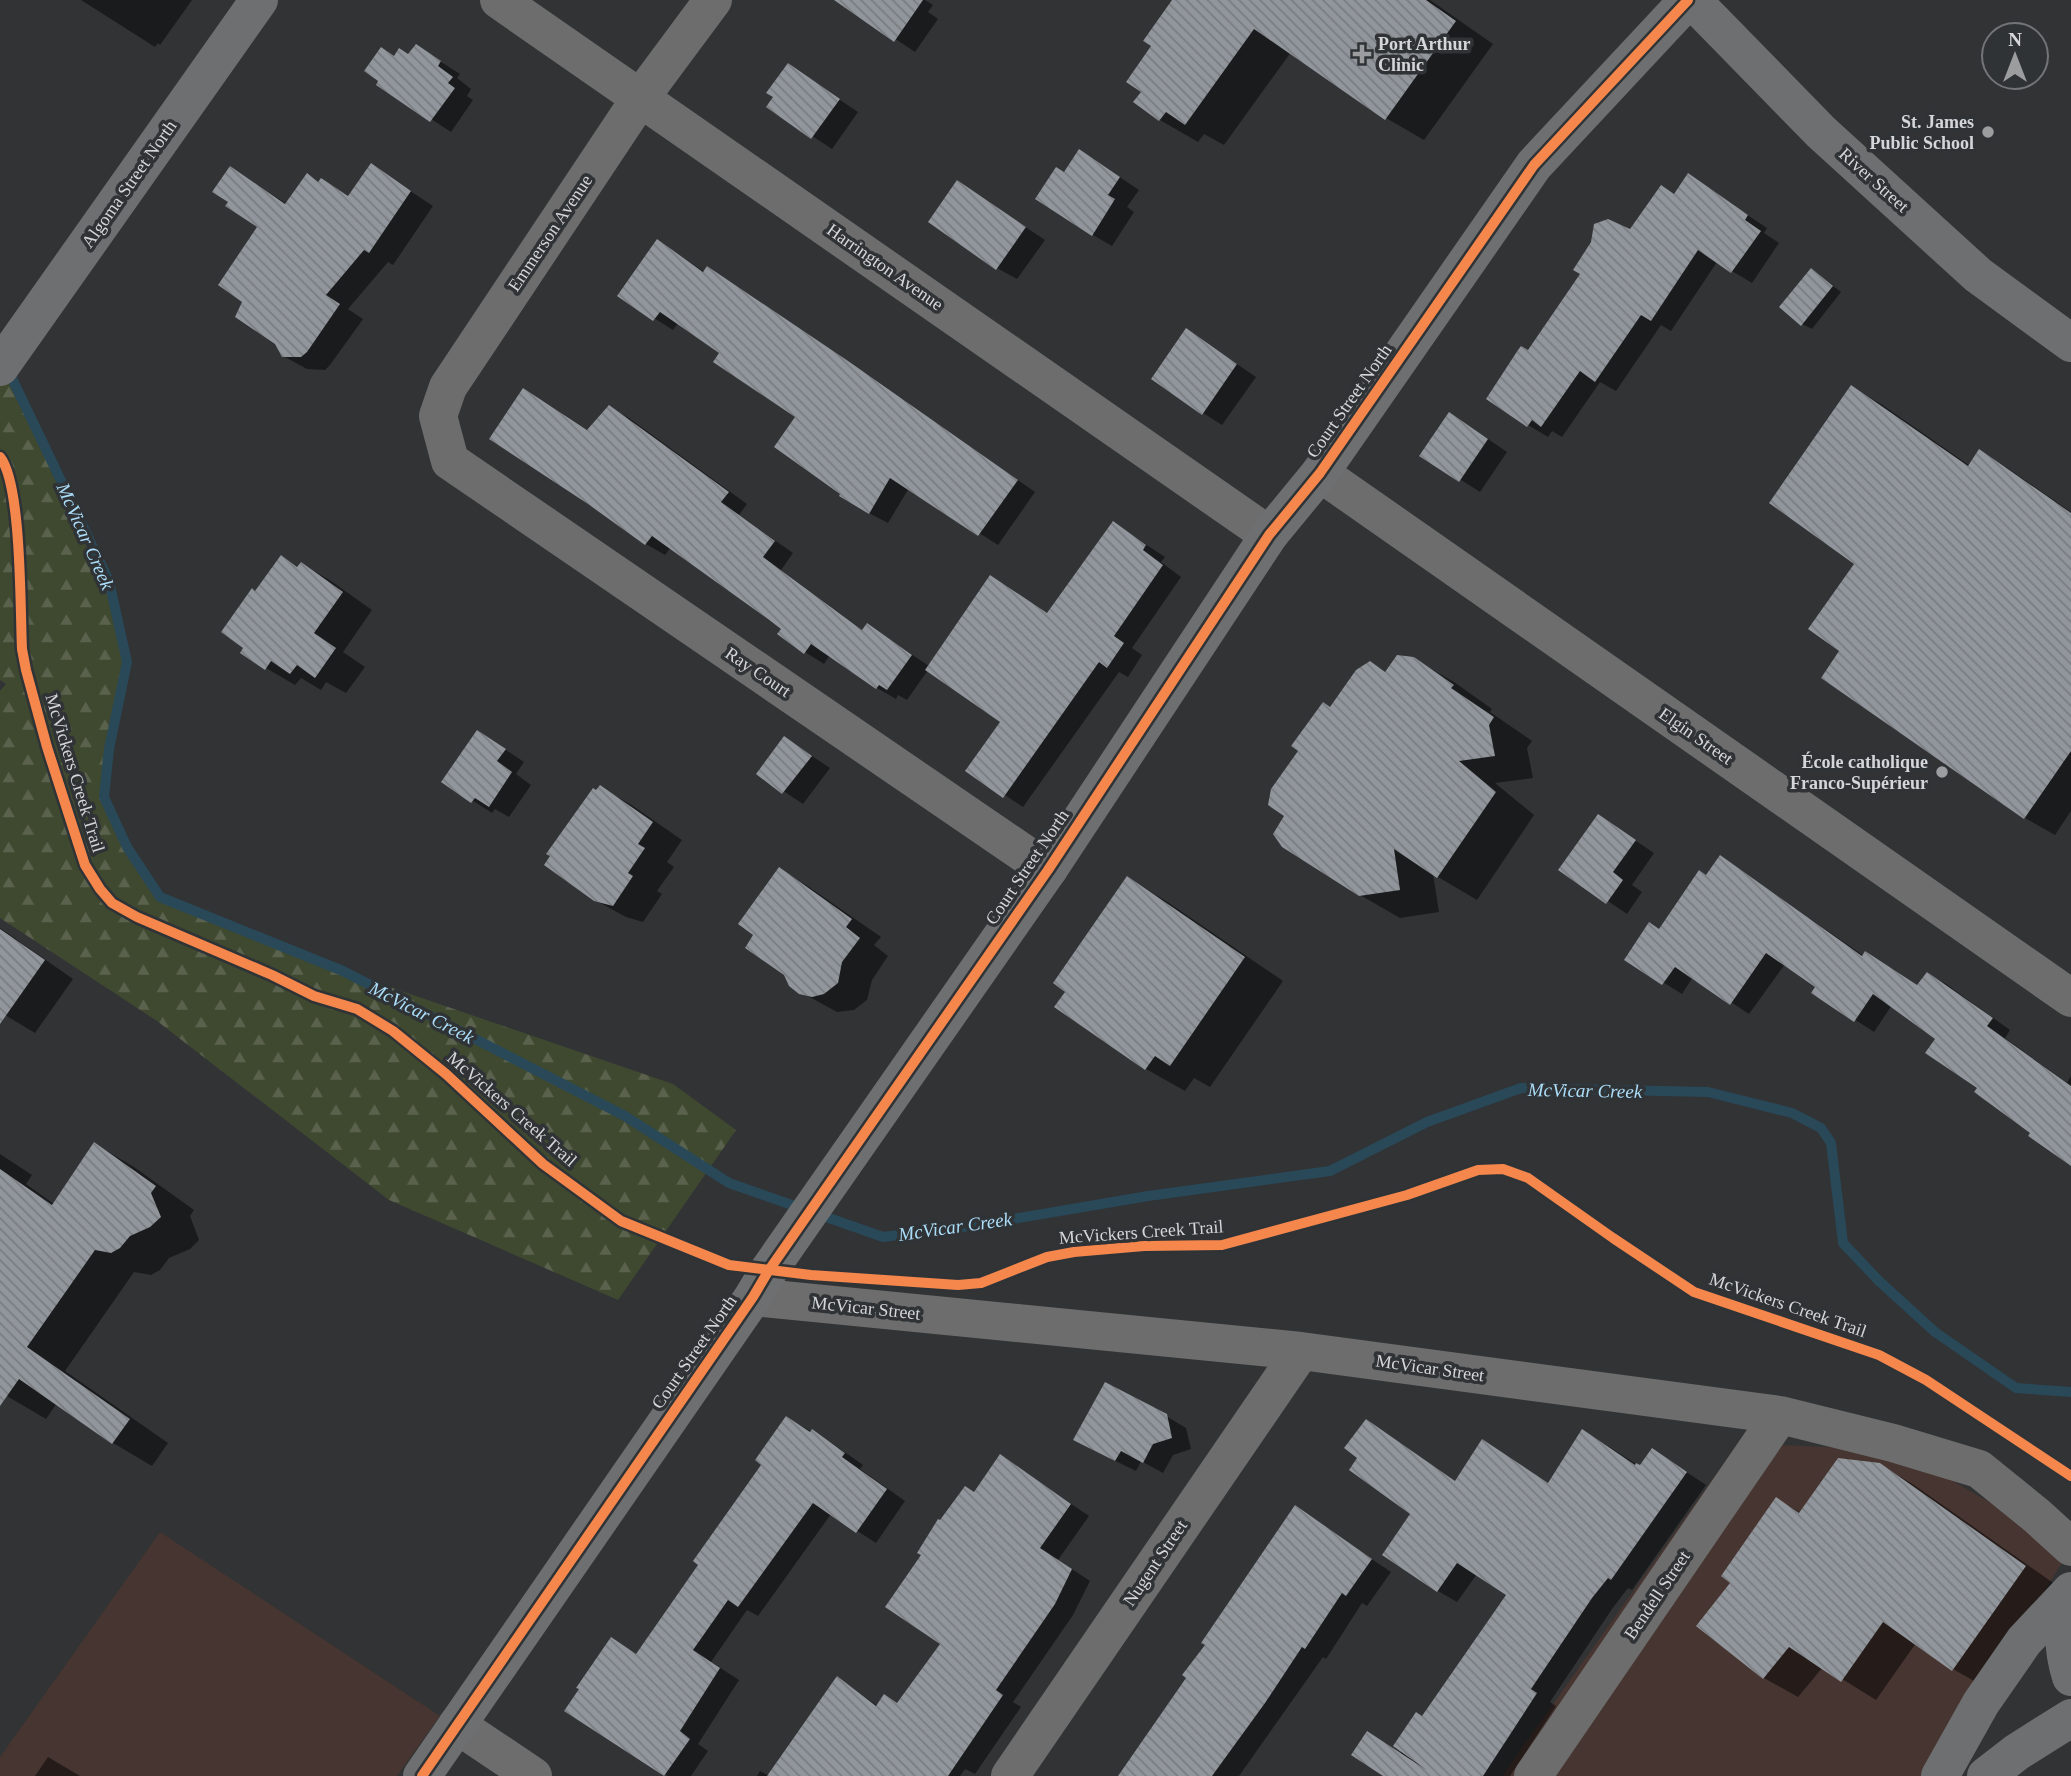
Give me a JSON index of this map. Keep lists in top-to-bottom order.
{
  "streets": {
    "street": [
      "River Street",
      "Algoma Street North",
      "Emmerson Avenue",
      "Harrington Avenue",
      "Court Street North",
      "Ray Court",
      "Elgin Street",
      "McVicar Street",
      "Nugent Street",
      "Bendell Street"
    ],
    "cycle path": ["McVickers Creek Trail"]
  },
  "crossings": [
    ["River Street", "Court Street North"],
    ["Emmerson Avenue", "Harrington Avenue"],
    ["Emmerson Avenue", "Ray Court"],
    ["Harrington Avenue", "Court Street North"],
    ["Court Street North", "Ray Court"],
    ["Court Street North", "Elgin Street"],
    ["Court Street North", "McVicar Street"],
    ["McVicar Street", "Nugent Street"],
    ["McVicar Street", "Bendell Street"]
  ],
  "water": ["McVicar Creek"],
  "places": {
    "health": ["Port Arthur Clinic"],
    "other": ["St. James Public School", "École catholique Franco-Supérieur"]
  },
  "north": "top"
}
